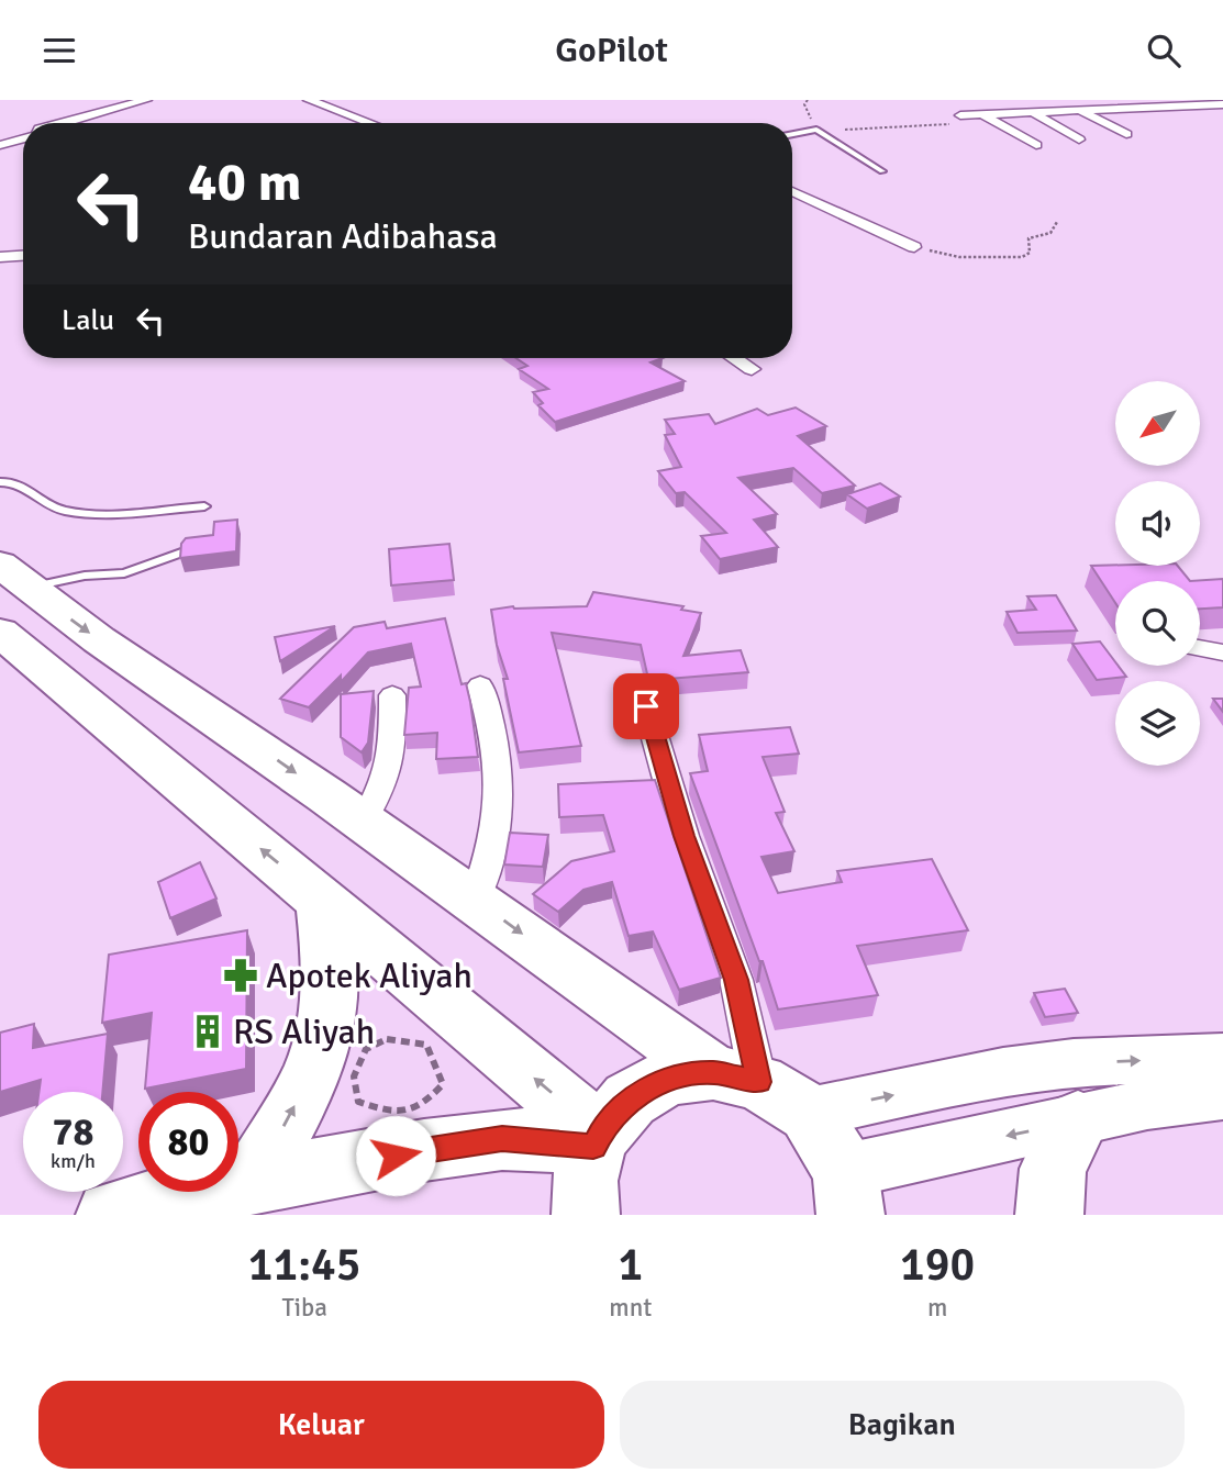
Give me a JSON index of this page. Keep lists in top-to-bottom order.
{
  "places": {
    "pharmacy": ["Apotek Aliyah"],
    "building": ["RS Aliyah"]
  },
  "north": "bottom left",
  "page": {
    "header": "GoPilot",
    "turn": ["40 m", "Bundaran Adibahasa"],
    "then": "Lalu",
    "speed": "78 km/h",
    "limit": "80",
    "eta": [
      "11:45",
      "Tiba",
      "1",
      "mnt",
      "190",
      "m"
    ],
    "buttons": ["Keluar", "Bagikan"]
  }
}
